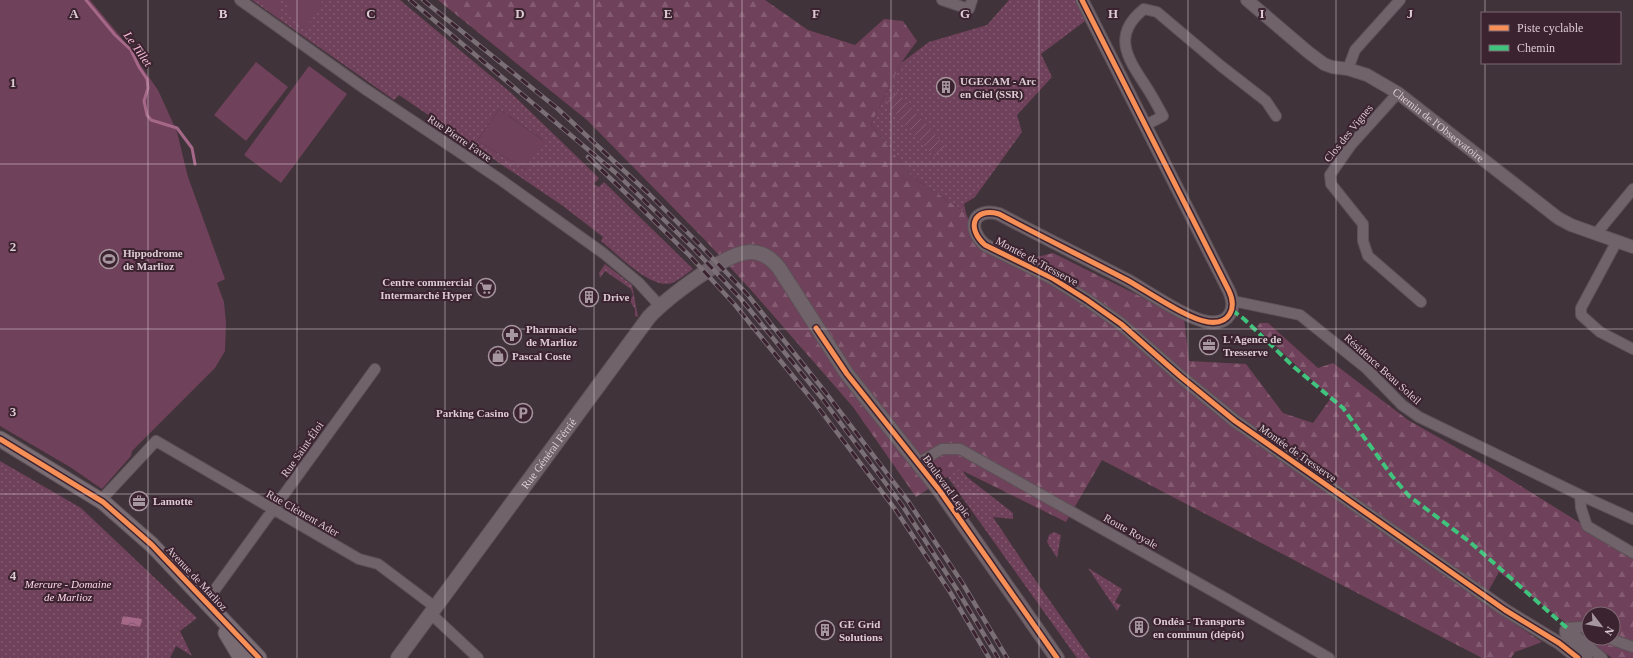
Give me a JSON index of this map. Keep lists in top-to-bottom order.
{
  "streets": {
    "main road": ["Rue Général Férrié", "Boulevard Lepic", "Avenue de Marlioz"],
    "street": [
      "Chemin de l'Observatoire",
      "Clos des Vignes",
      "Rue Pierre Favre",
      "Montée de Tresserve",
      "Résidence Beau Soleil",
      "Rue Saint-Éloi",
      "Rue Clément Ader",
      "Route Royale"
    ]
  },
  "crossings": [
    ["Chemin de l'Observatoire", "Clos des Vignes"],
    ["Rue Pierre Favre", "Rue Général Férrié"],
    ["Montée de Tresserve", "Résidence Beau Soleil"],
    ["Rue Saint-Éloi", "Rue Clément Ader"],
    ["Rue Saint-Éloi", "Avenue de Marlioz"],
    ["Rue Général Férrié", "Boulevard Lepic"],
    ["Rue Général Férrié", "Rue Clément Ader"],
    ["Boulevard Lepic", "Route Royale"],
    ["Rue Clément Ader", "Avenue de Marlioz"]
  ],
  "water": ["Le Tillet"],
  "parks": ["Mercure - Domaine de Marlioz"],
  "places": {
    "building": [
      "UGECAM - Arc en Ciel (SSR)",
      "Drive",
      "Ondéa - Transports en commun (dépôt)",
      "GE Grid Solutions"
    ],
    "sports": ["Hippodrome de Marlioz"],
    "supermarket": ["Centre commercial Intermarché Hyper"],
    "pharmacy": ["Pharmacie de Marlioz"],
    "office": ["L'Agence de Tresserve", "Lamotte"],
    "shop": ["Pascal Coste"],
    "parking": ["Parking Casino"]
  },
  "legend": ["Piste cyclable", "Chemin"],
  "north": "bottom right",
  "grid": {
    "columns": [
      "A",
      "B",
      "C",
      "D",
      "E",
      "F",
      "G",
      "H",
      "I",
      "J"
    ],
    "rows": [
      "1",
      "2",
      "3",
      "4"
    ]
  }
}
